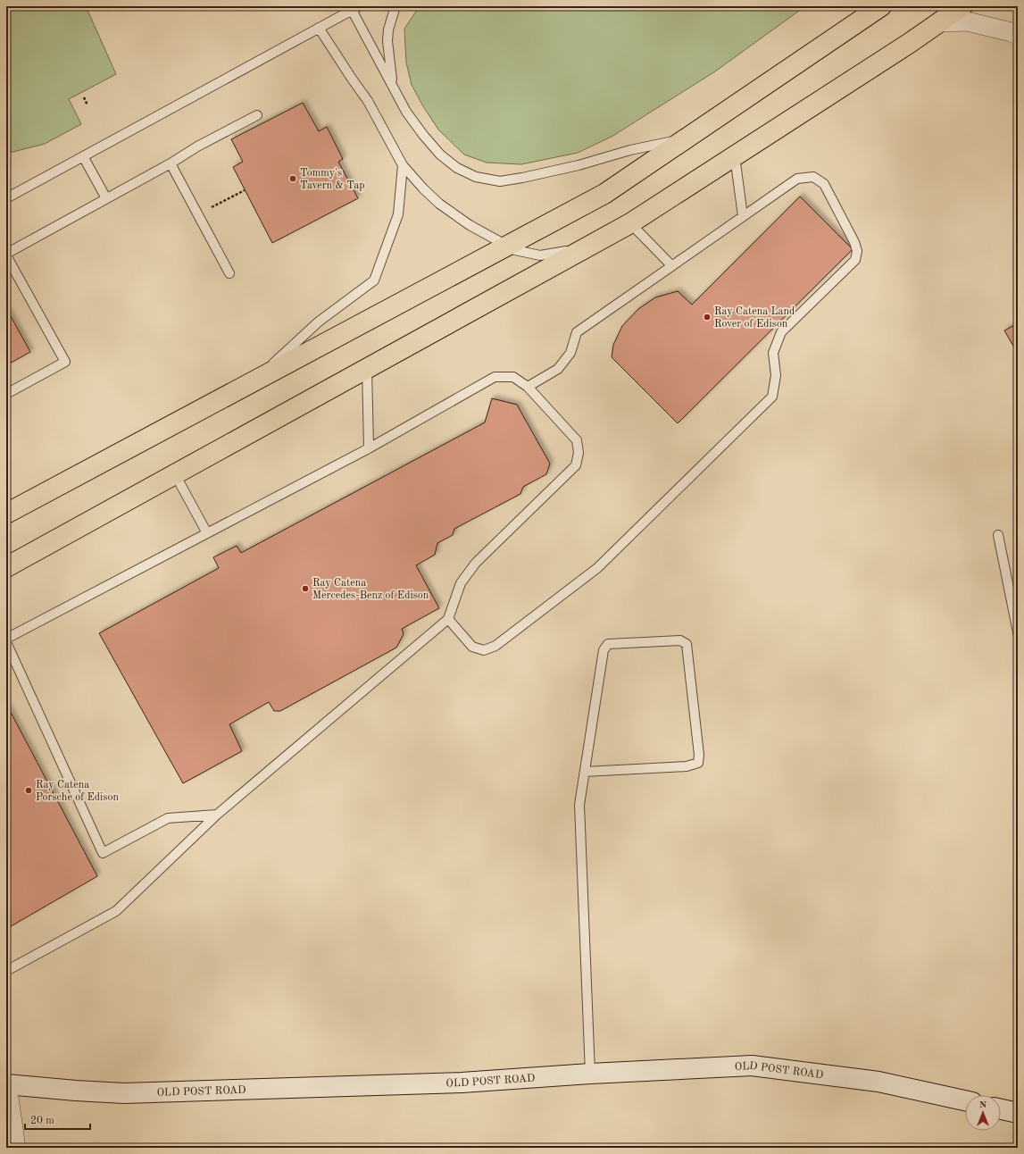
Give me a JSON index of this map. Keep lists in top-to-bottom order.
{
  "streets": {
    "street": ["OLD POST ROAD"]
  },
  "places": [
    "Tommy's Tavern & Tap",
    "Ray Catena Land Rover of Edison",
    "Ray Catena Mercedes-Benz of Edison",
    "Ray Catena Porsche of Edison"
  ],
  "scale_bar": "20 m",
  "north": "top"
}
